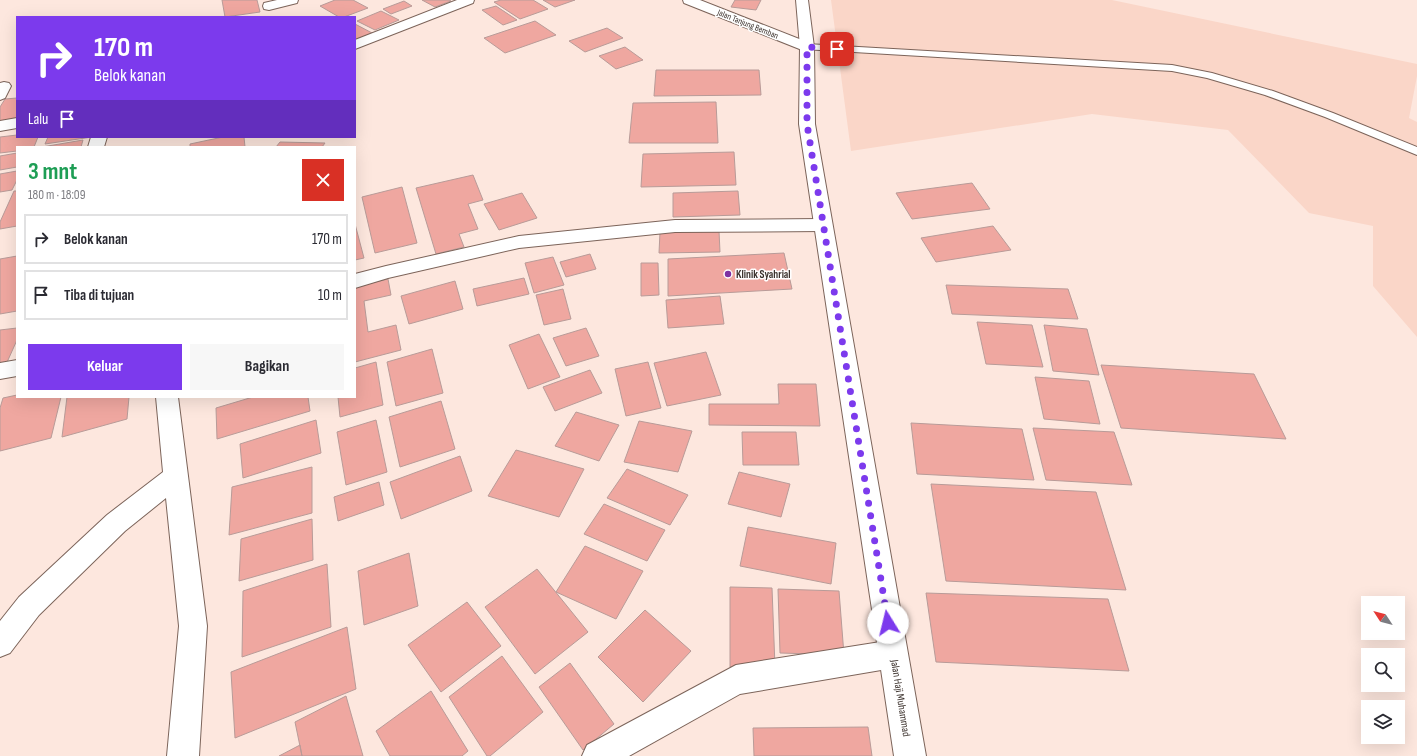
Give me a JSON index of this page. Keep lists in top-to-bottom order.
{
  "streets": {
    "street": ["Jalan Tanjung Bemban", "Jalan Haji Muhammad"]
  },
  "crossings": [
    ["Jalan Tanjung Bemban", "Jalan Haji Muhammad"]
  ],
  "places": ["Klinik Syahrial"],
  "north": "top left",
  "page": {
    "turn": ["170 m", "Belok kanan"],
    "then": "Lalu",
    "heading": ["3 mnt", "180 m · 18:09"],
    "list": [
      {
        "name": "Belok kanan",
        "value": "170 m"
      },
      {
        "name": "Tiba di tujuan",
        "value": "10 m"
      }
    ],
    "buttons": ["Keluar", "Bagikan"]
  }
}
